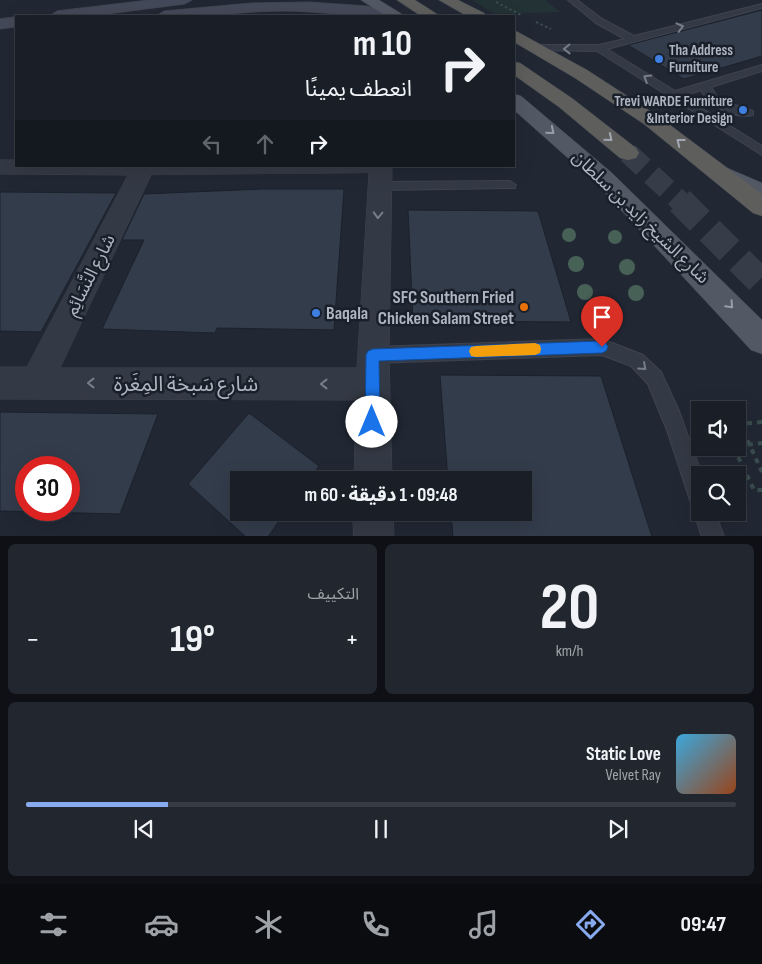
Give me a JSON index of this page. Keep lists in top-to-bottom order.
{
  "streets": {
    "main road": ["شارع الشيخ زايد بن سلطان"],
    "street": ["شارع النَّسَائِم", "شارع سَبخة المِغَرة"]
  },
  "crossings": [
    ["شارع النَّسَائِم", "شارع سَبخة المِغَرة"]
  ],
  "one_way": ["شارع الشيخ زايد بن سلطان"],
  "places": [
    "Tha Address Furniture",
    "Trevi WARDE Furniture &Interior Design",
    "SFC Southern Fried Chicken Salam Street",
    "Baqala"
  ],
  "page": {
    "turn": ["10 m", "انعطف يمينًا"],
    "limit": "30",
    "trip": "09:48 · 1 دقيقة · 60 m",
    "tile": [
      ["20", "km/h"],
      "التكييف"
    ],
    "heat": ["−", "19°", "+"],
    "song": ["Static Love", "Velvet Ray"],
    "tabs": "09:47"
  }
}
